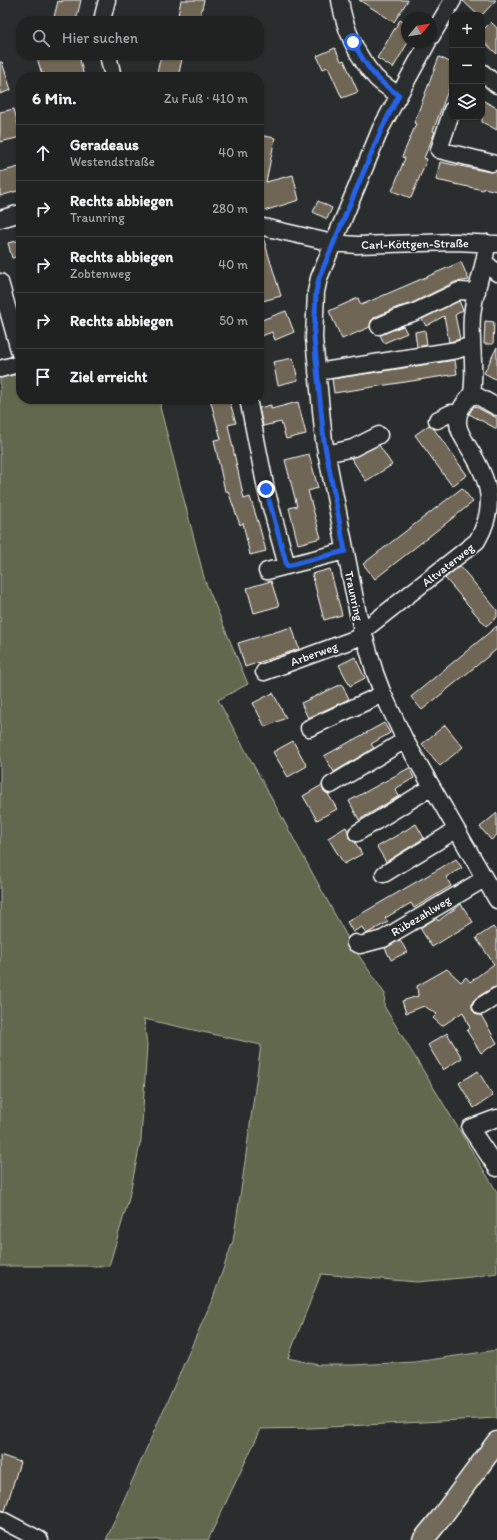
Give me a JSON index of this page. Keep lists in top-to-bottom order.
{
  "streets": {
    "street": [
      "Carl-Köttgen-Straße",
      "Altvaterweg",
      "Traunring",
      "Arberweg",
      "Rübezahlweg"
    ]
  },
  "crossings": [
    ["Carl-Köttgen-Straße", "Traunring"],
    ["Altvaterweg", "Traunring"],
    ["Altvaterweg", "Arberweg"],
    ["Traunring", "Arberweg"],
    ["Traunring", "Rübezahlweg"]
  ],
  "north": "top right",
  "page": {
    "map_buttons": ["+", "−"],
    "search": "Hier suchen",
    "heading": ["6 Min.", "Zu Fuß · 410 m"],
    "list": [
      ["Geradeaus", "Westendstraße", "40 m"],
      ["Rechts abbiegen", "Traunring", "280 m"],
      ["Rechts abbiegen", "Zobtenweg", "40 m"],
      ["Rechts abbiegen", "50 m"],
      "Ziel erreicht"
    ]
  }
}
